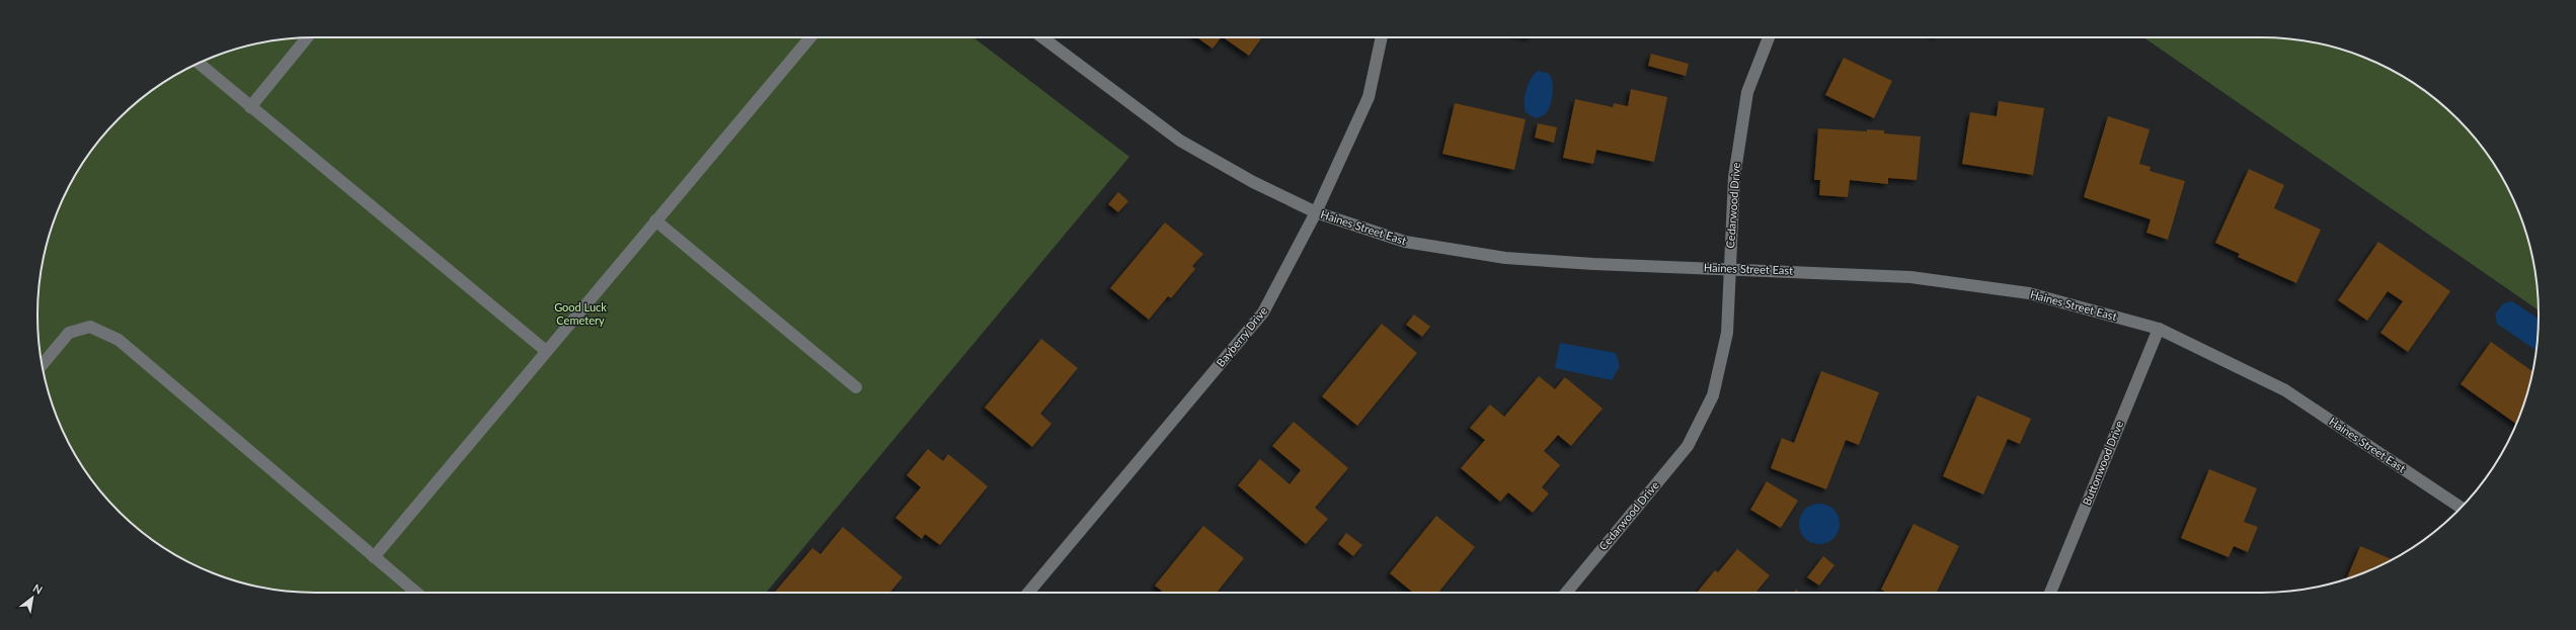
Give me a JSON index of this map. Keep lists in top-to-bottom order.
{
  "streets": {
    "street": [
      "Cedarwood Drive",
      "Haines Street East",
      "Bayberry Drive",
      "Buttonwood Drive"
    ]
  },
  "crossings": [
    ["Cedarwood Drive", "Haines Street East"],
    ["Haines Street East", "Bayberry Drive"],
    ["Haines Street East", "Buttonwood Drive"]
  ],
  "parks": ["Good Luck Cemetery"],
  "north": "top right"
}
